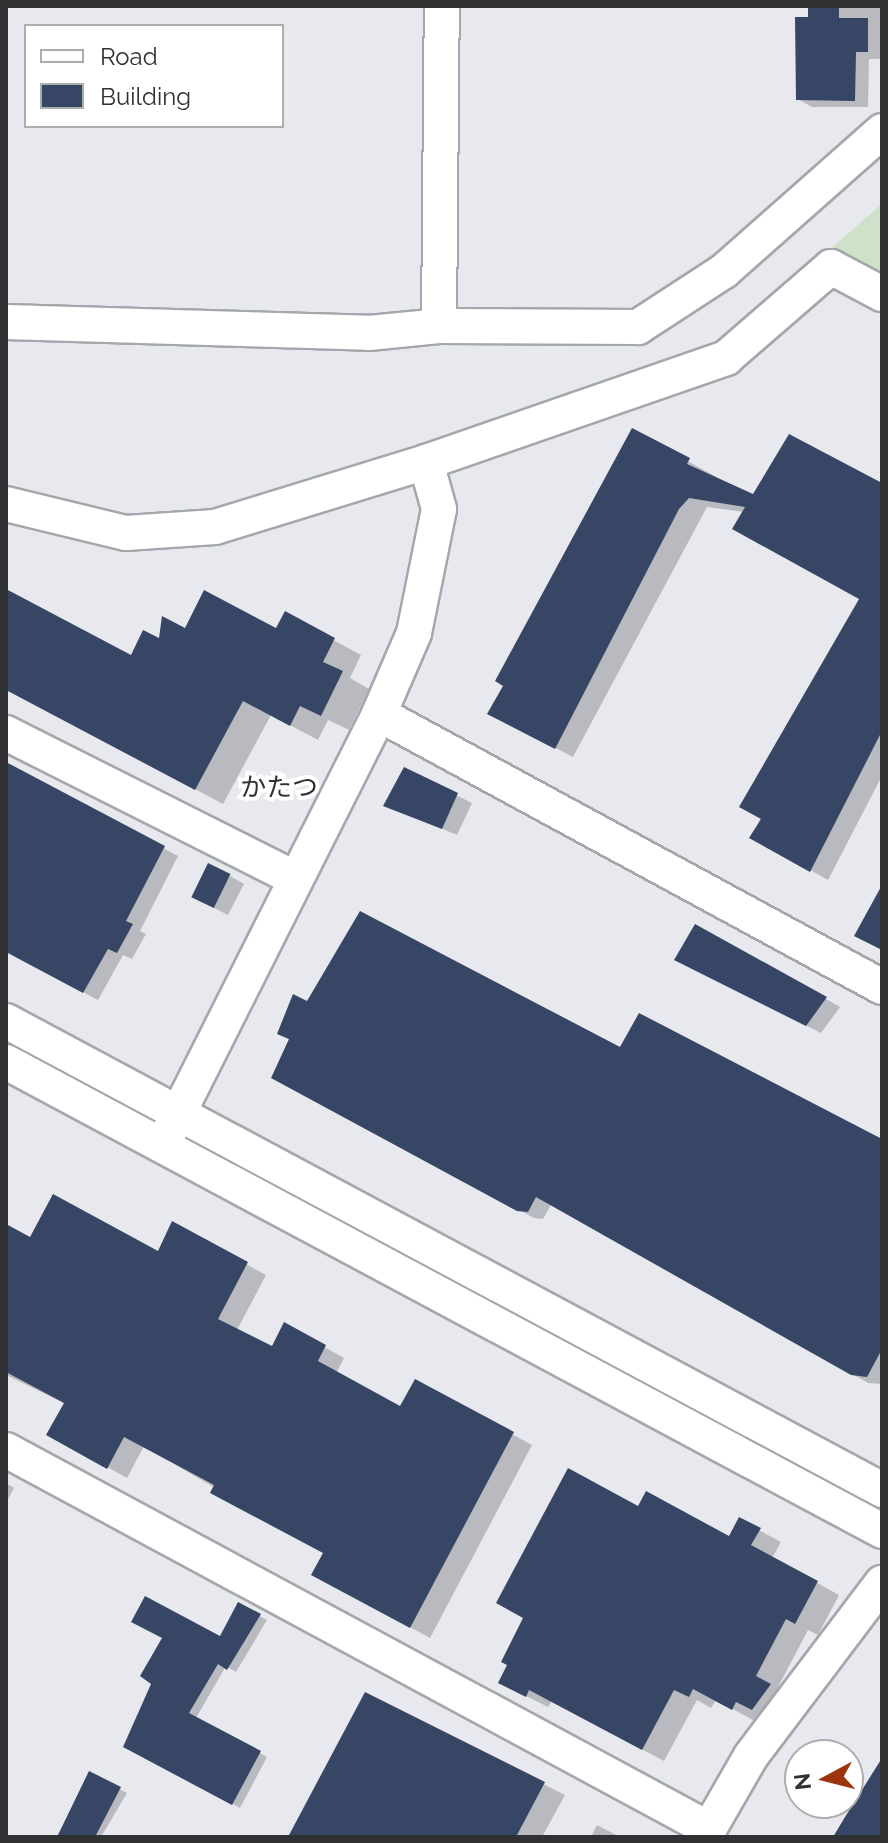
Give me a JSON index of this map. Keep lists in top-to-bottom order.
{
  "districts": ["かたつ"],
  "legend": ["Road", "Building"],
  "north": "left"
}
